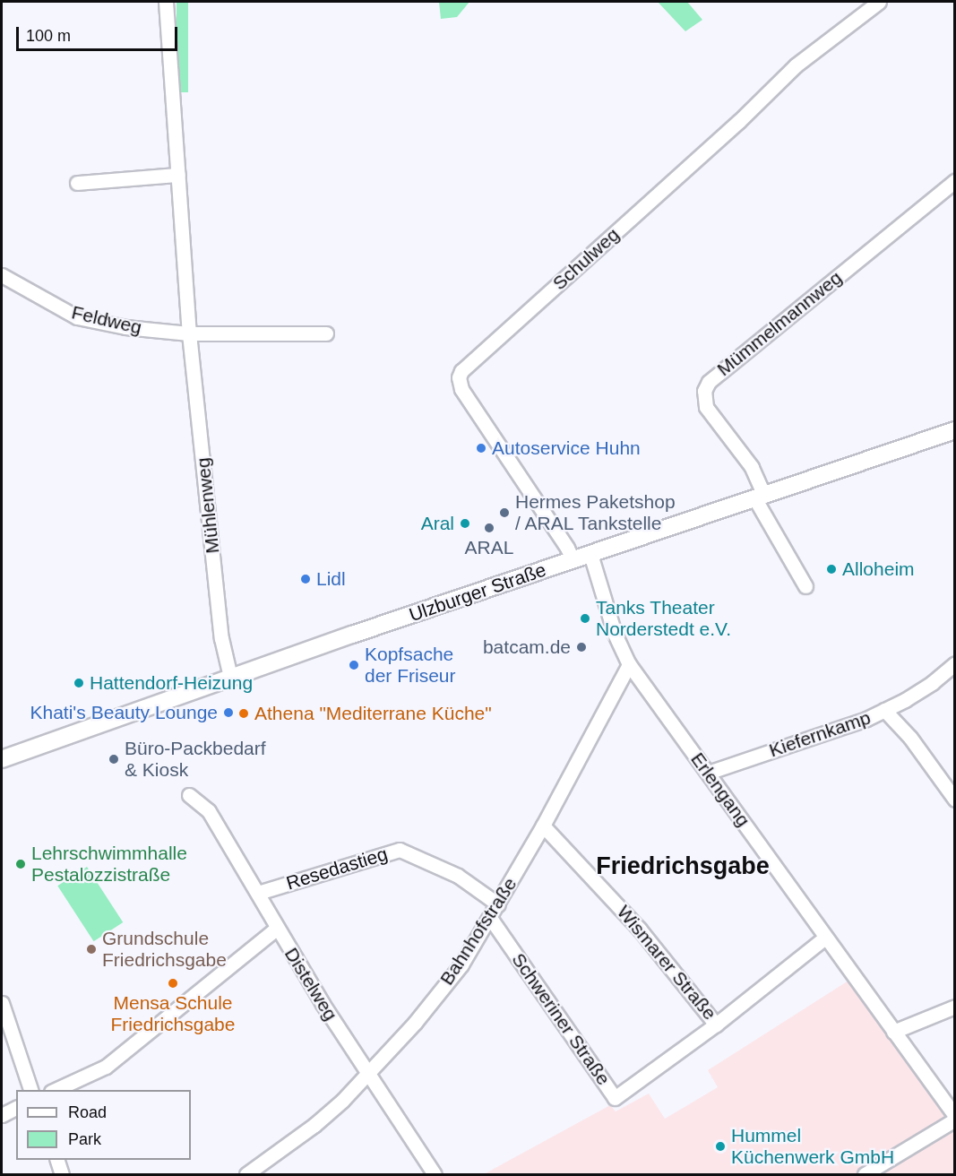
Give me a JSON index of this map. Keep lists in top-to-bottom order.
{
  "streets": {
    "main road": ["Ulzburger Straße"],
    "street": [
      "Schulweg",
      "Feldweg",
      "Mümmelmannweg",
      "Mühlenweg",
      "Kiefernkamp",
      "Erlengang",
      "Resedastieg",
      "Bahnhofstraße",
      "Wismarer Straße",
      "Distelweg",
      "Schweriner Straße"
    ]
  },
  "crossings": [
    ["Schulweg", "Ulzburger Straße"],
    ["Feldweg", "Mühlenweg"],
    ["Mümmelmannweg", "Ulzburger Straße"],
    ["Mühlenweg", "Ulzburger Straße"],
    ["Ulzburger Straße", "Erlengang"],
    ["Kiefernkamp", "Erlengang"],
    ["Erlengang", "Bahnhofstraße"],
    ["Erlengang", "Wismarer Straße"],
    ["Resedastieg", "Bahnhofstraße"],
    ["Resedastieg", "Distelweg"],
    ["Bahnhofstraße", "Wismarer Straße"],
    ["Bahnhofstraße", "Distelweg"],
    ["Bahnhofstraße", "Schweriner Straße"],
    ["Wismarer Straße", "Schweriner Straße"]
  ],
  "districts": ["Friedrichsgabe"],
  "places": [
    "Autoservice Huhn",
    "Hermes Paketshop / ARAL Tankstelle",
    "Aral",
    "ARAL",
    "Alloheim",
    "Lidl",
    "Tanks Theater Norderstedt e.V.",
    "batcam.de",
    "Kopfsache der Friseur",
    "Hattendorf-Heizung",
    "Khati's Beauty Lounge",
    "Athena \"Mediterrane Küche\"",
    "Büro-Packbedarf & Kiosk",
    "Lehrschwimmhalle Pestalozzistraße",
    "Grundschule Friedrichsgabe",
    "Mensa Schule Friedrichsgabe",
    "Hummel Küchenwerk GmbH"
  ],
  "legend": ["Road", "Park"],
  "scale_bar": "100 m"
}
